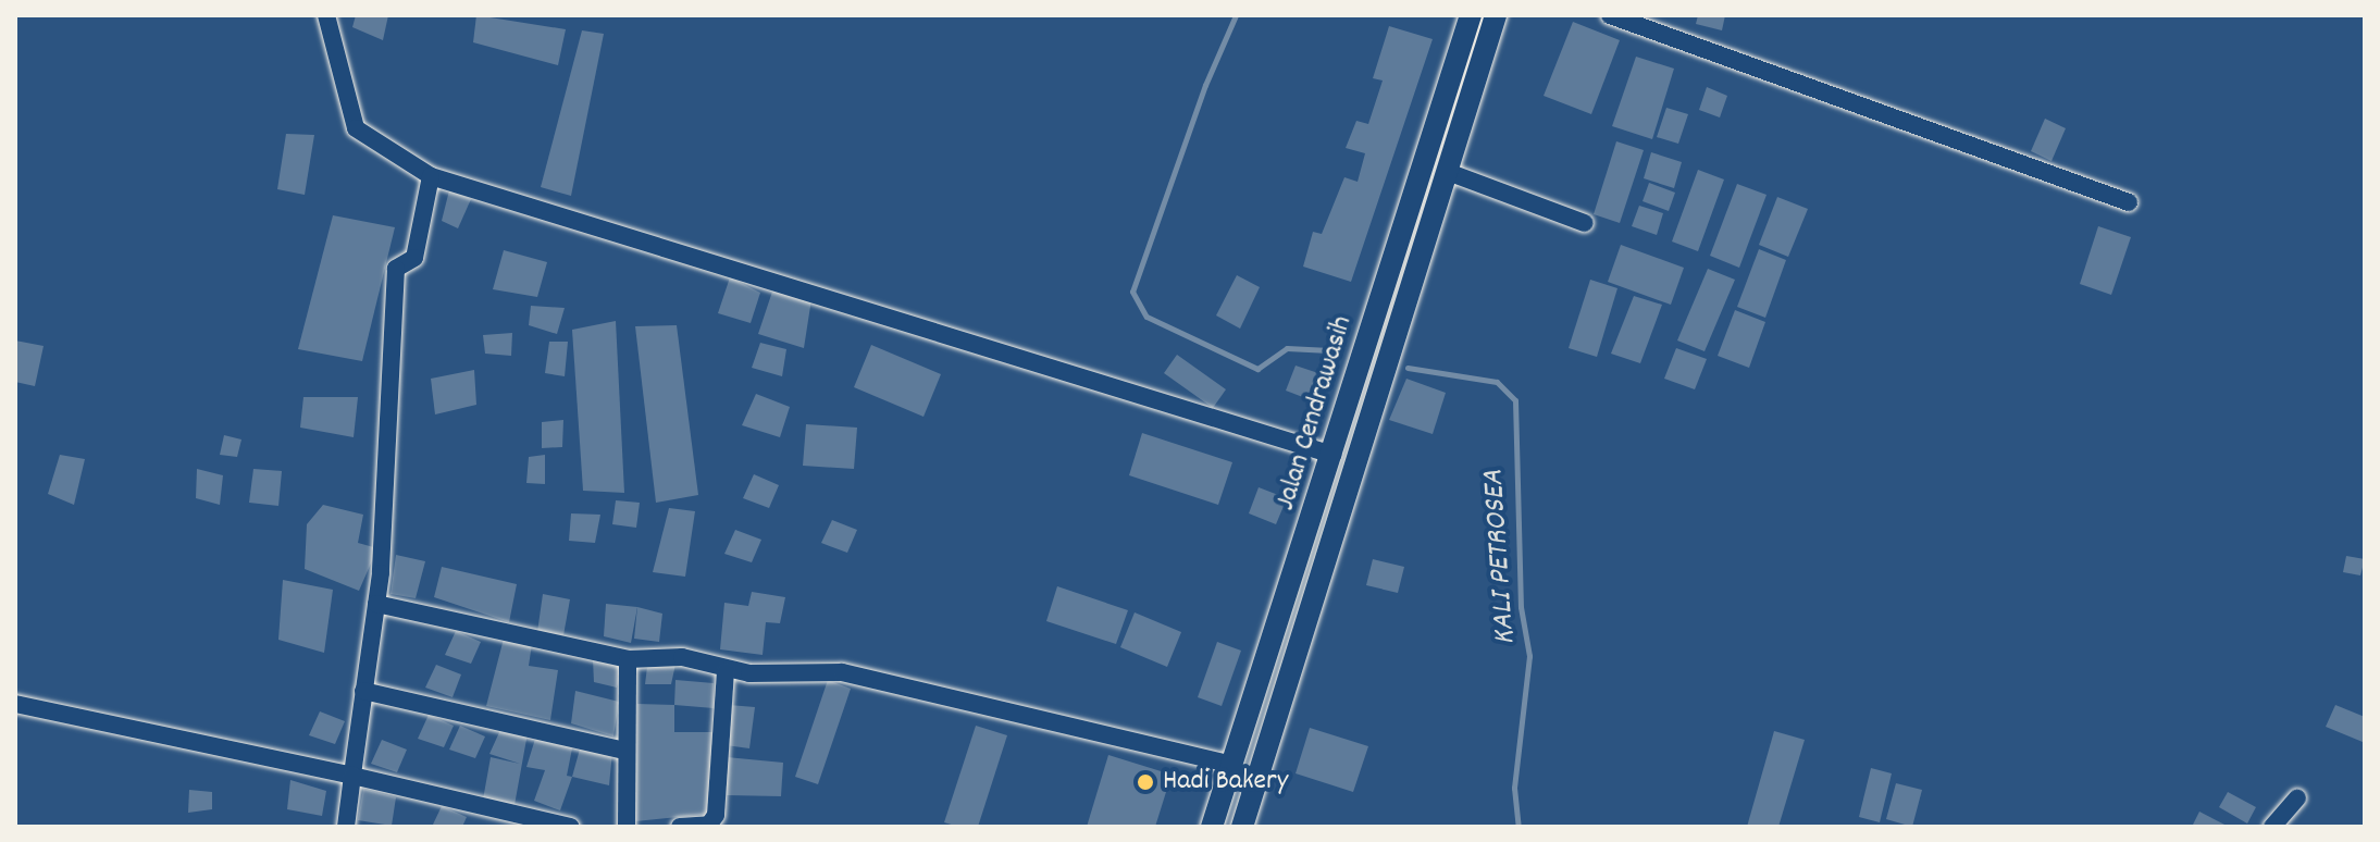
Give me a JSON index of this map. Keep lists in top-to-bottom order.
{
  "streets": {
    "main road": ["Jalan Cendrawasih"]
  },
  "water": ["KALI PETROSEA"],
  "places": ["Hadi Bakery"]
}
